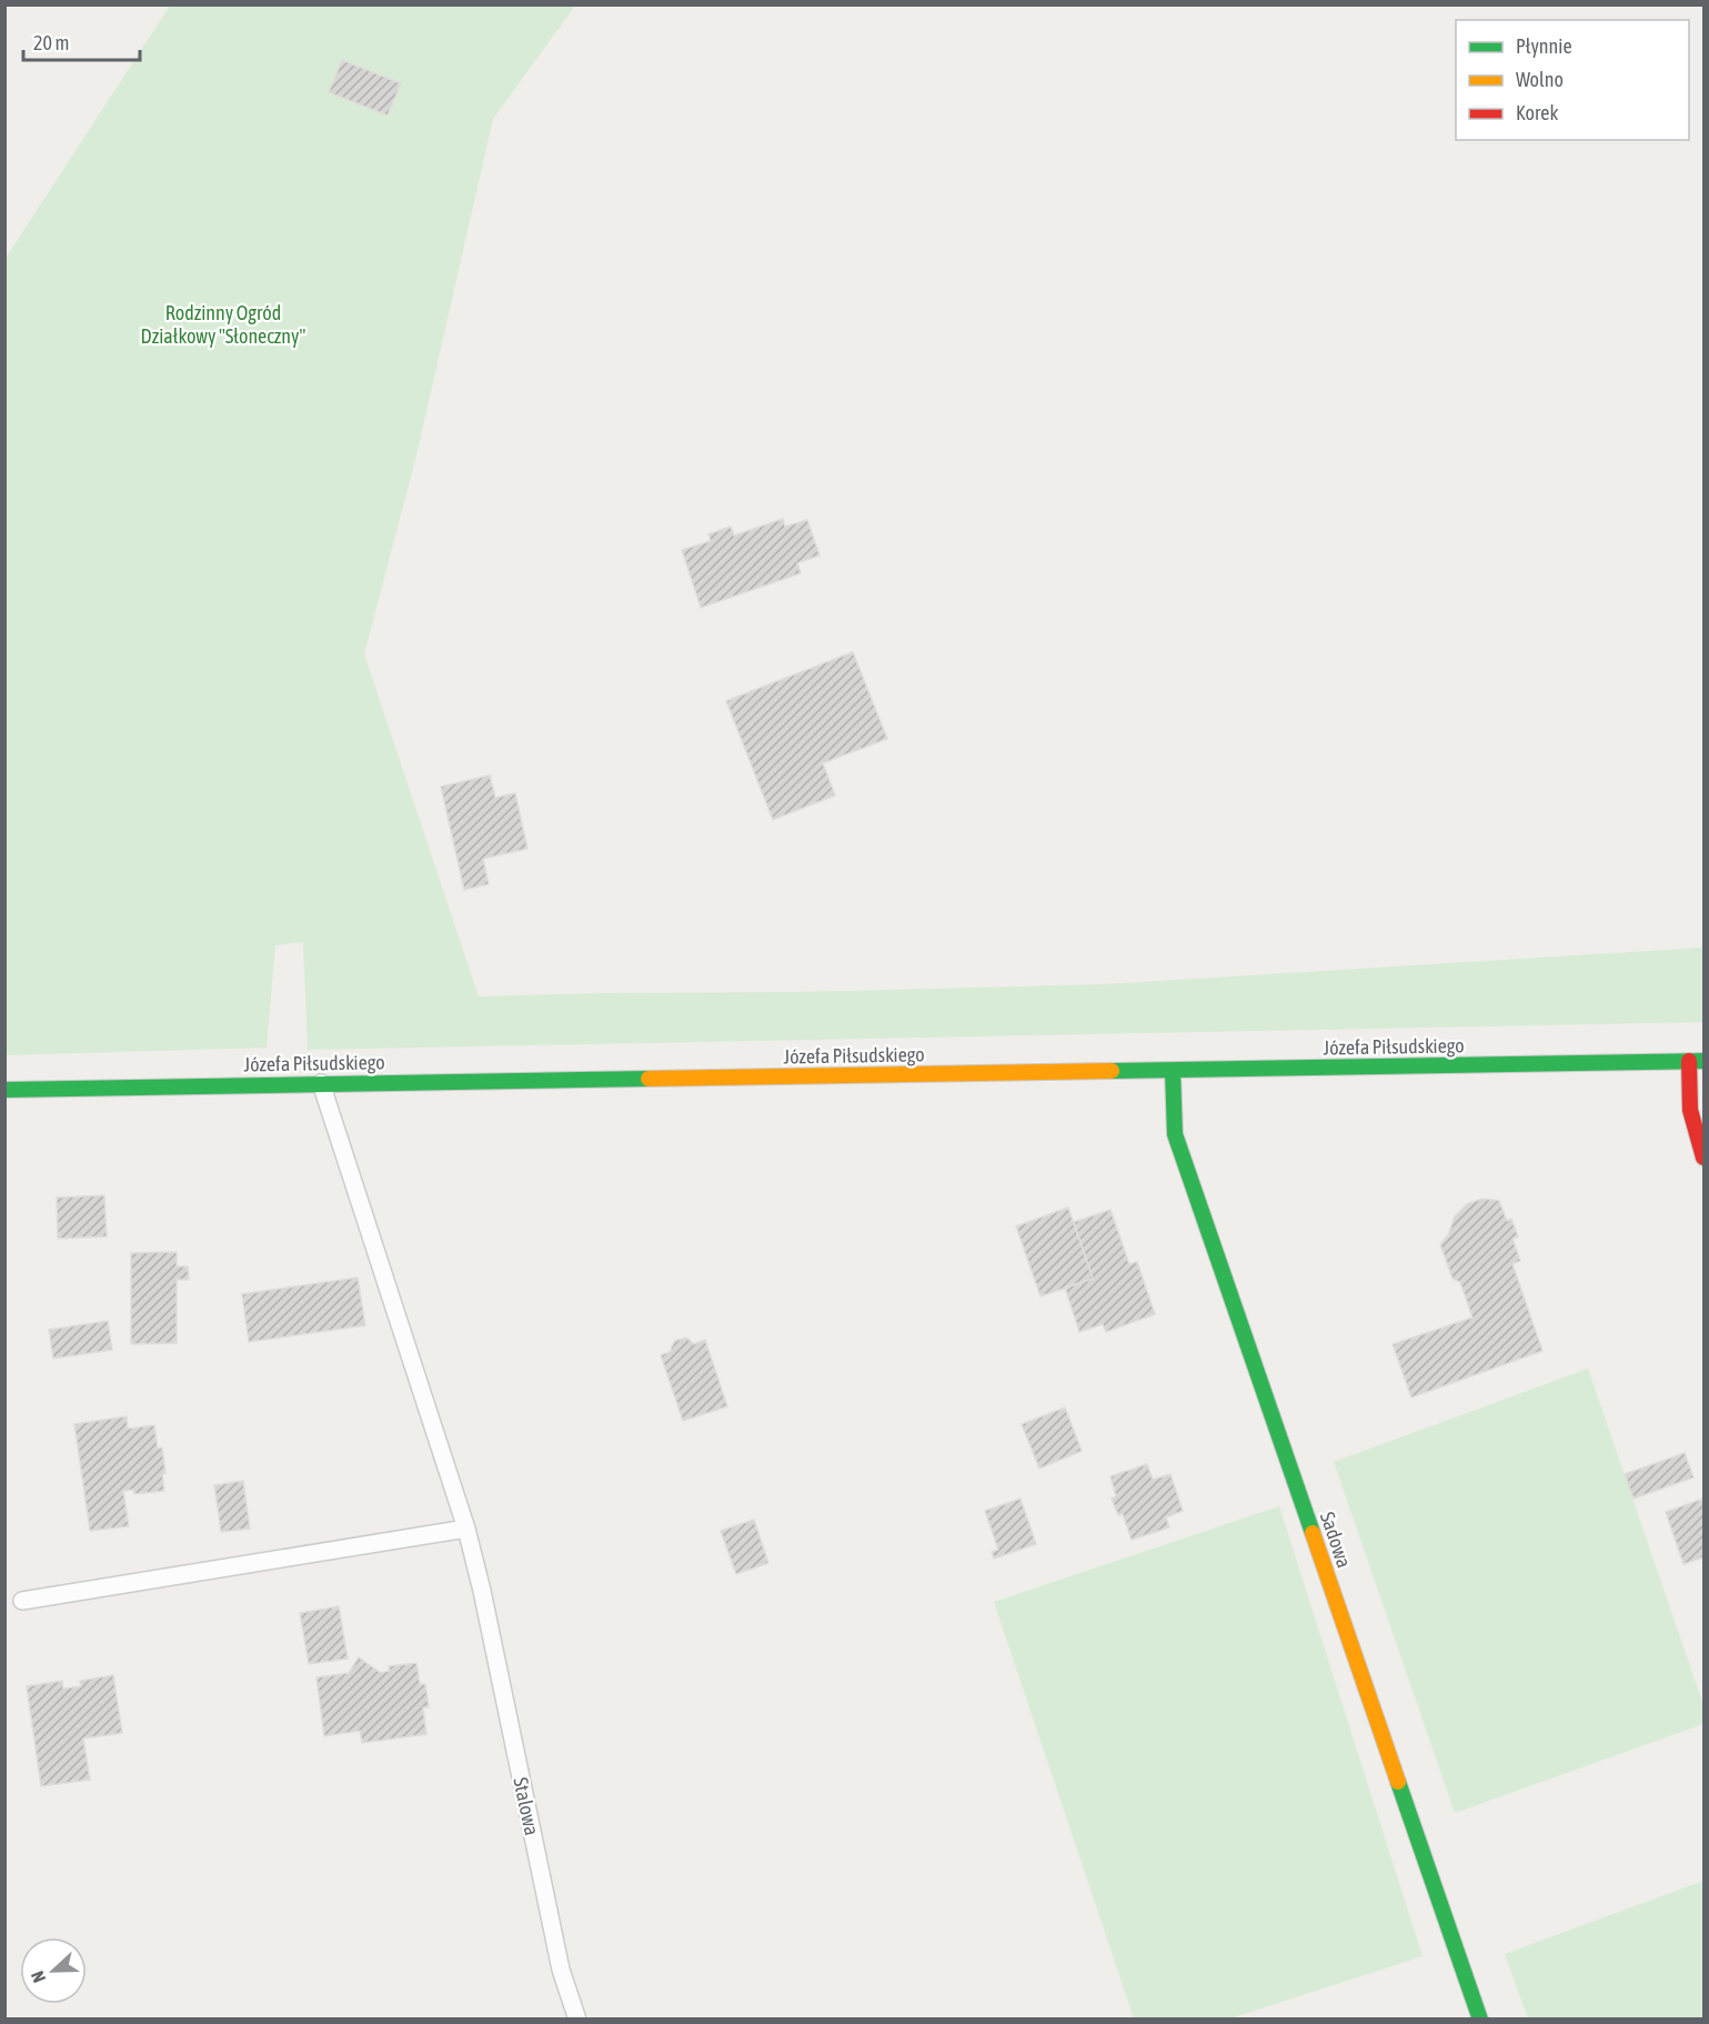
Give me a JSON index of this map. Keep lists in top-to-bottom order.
{
  "streets": {
    "main road": ["Józefa Piłsudskiego", "Sadowa"],
    "lane": ["Stalowa"]
  },
  "crossings": [
    ["Józefa Piłsudskiego", "Sadowa"],
    ["Józefa Piłsudskiego", "Stalowa"]
  ],
  "parks": ["Rodzinny Ogród Działkowy \"Słoneczny\""],
  "legend": ["Płynnie", "Wolno", "Korek"],
  "scale_bar": "20 m",
  "north": "left"
}
